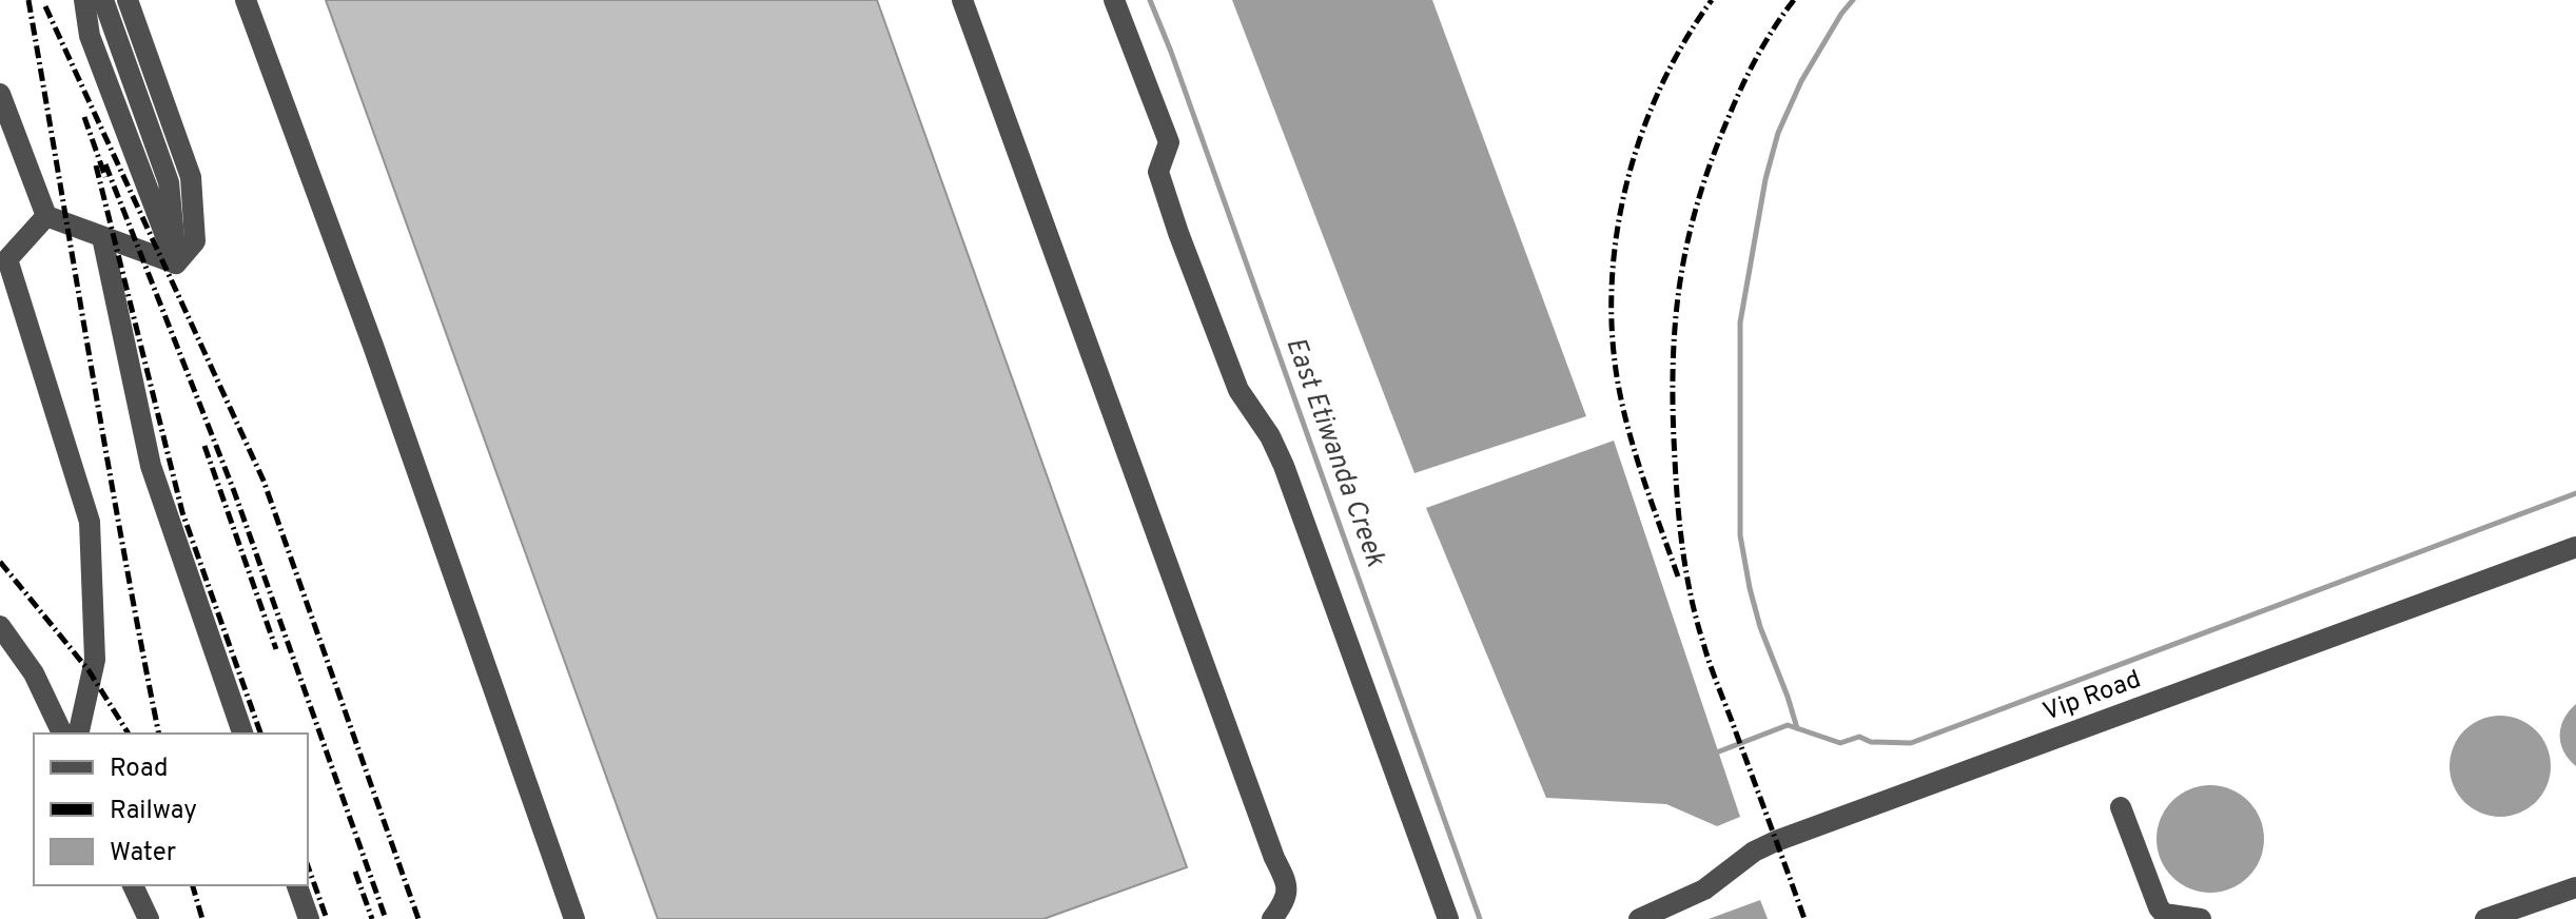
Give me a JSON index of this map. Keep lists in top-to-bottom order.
{
  "streets": {
    "lane": ["Vip Road"]
  },
  "water": ["East Etiwanda Creek"],
  "legend": ["Road", "Railway", "Water"]
}
